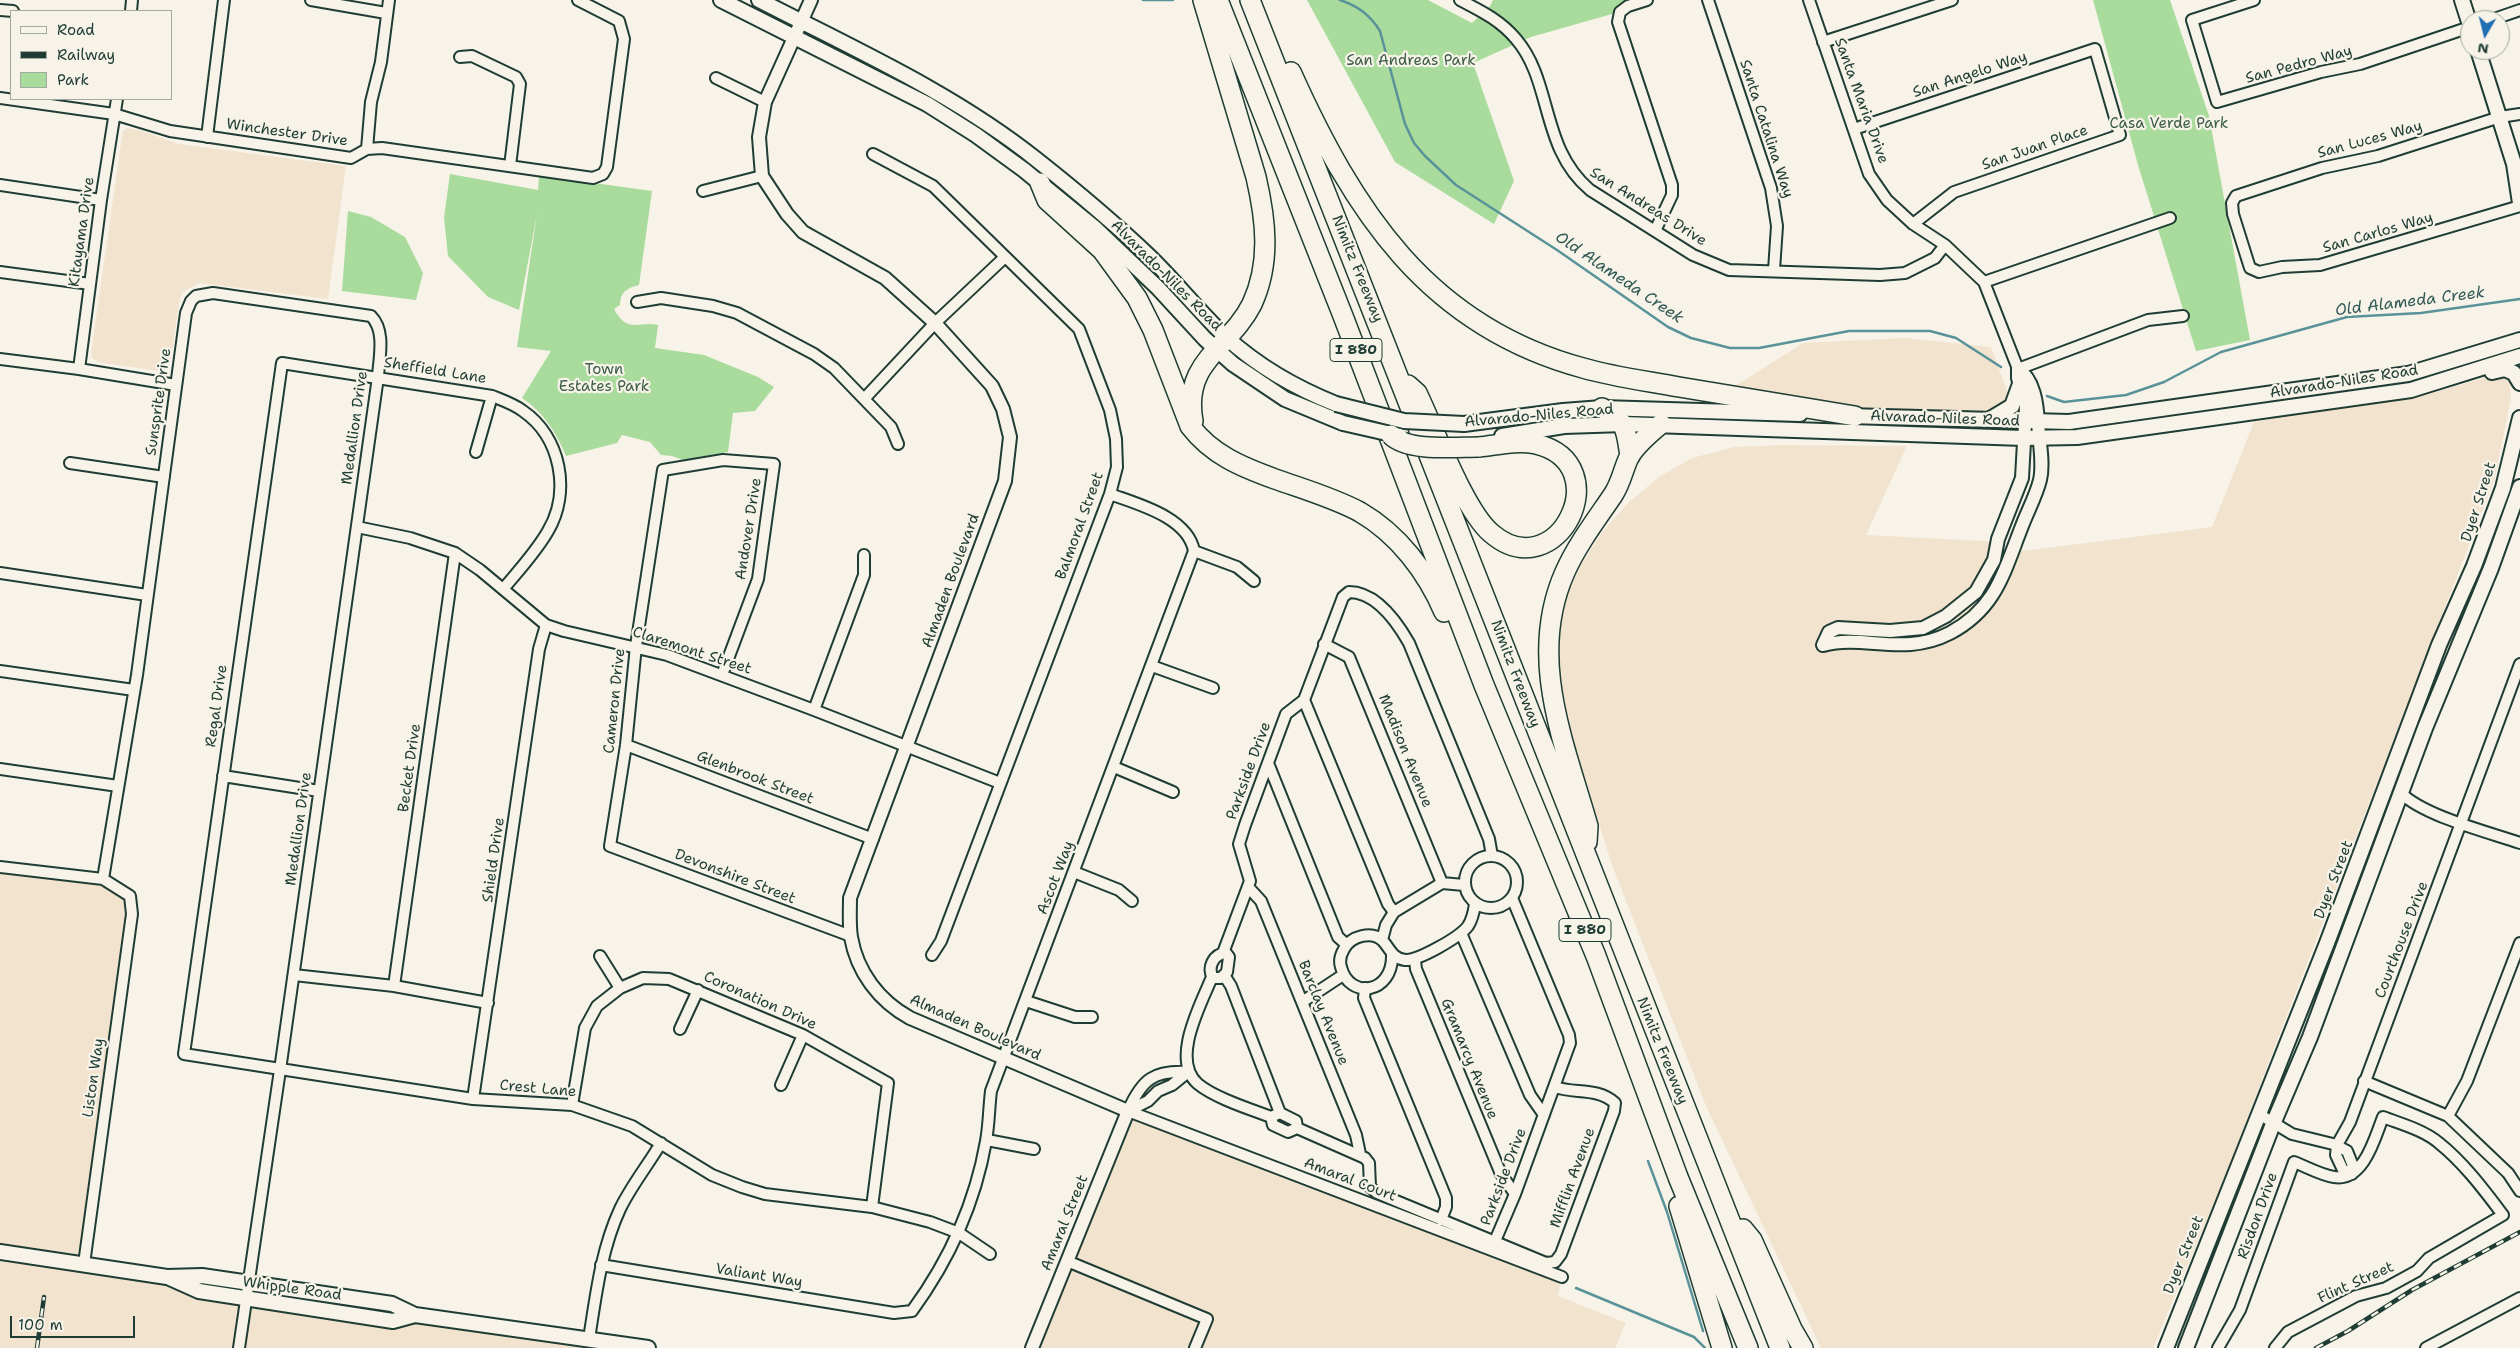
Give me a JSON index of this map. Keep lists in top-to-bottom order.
{
  "streets": {
    "highway": ["Nimitz Freeway", "I 880"],
    "main road": ["Alvarado-Niles Road", "Dyer Street", "Whipple Road"],
    "street": [
      "San Pedro Way",
      "San Angelo Way",
      "Santa Maria Drive",
      "Santa Catalina Way",
      "Winchester Drive",
      "San Luces Way",
      "San Juan Place",
      "San Andreas Drive",
      "Kitayama Drive",
      "San Carlos Way",
      "Sheffield Lane",
      "Sunsprite Drive",
      "Medallion Drive",
      "Balmoral Street",
      "Andover Drive",
      "Almaden Boulevard",
      "Claremont Street",
      "Cameron Drive",
      "Regal Drive",
      "Madison Avenue",
      "Becket Drive",
      "Parkside Drive",
      "Glenbrook Street",
      "Shield Drive",
      "Devonshire Street",
      "Ascot Way",
      "Courthouse Drive",
      "Coronation Drive",
      "Barclay Avenue",
      "Gramarcy Avenue",
      "Liston Way",
      "Crest Lane",
      "Mifflin Avenue",
      "Amaral Court",
      "Risdon Drive",
      "Amaral Street",
      "Valiant Way",
      "Flint Street"
    ]
  },
  "crossings": [
    ["San Angelo Way", "Santa Maria Drive"],
    ["San Angelo Way", "San Juan Place"],
    ["Santa Maria Drive", "San Juan Place"],
    ["Santa Maria Drive", "San Andreas Drive"],
    ["Santa Maria Drive", "Alvarado-Niles Road"],
    ["Santa Catalina Way", "San Andreas Drive"],
    ["Winchester Drive", "Kitayama Drive"],
    ["San Luces Way", "San Carlos Way"],
    ["Alvarado-Niles Road", "Almaden Boulevard"],
    ["Sheffield Lane", "Medallion Drive"],
    ["Sheffield Lane", "Claremont Street"],
    ["Sheffield Lane", "Regal Drive"],
    ["Sunsprite Drive", "Medallion Drive"],
    ["Sunsprite Drive", "Liston Way"],
    ["Medallion Drive", "Claremont Street"],
    ["Medallion Drive", "Crest Lane"],
    ["Medallion Drive", "Whipple Road"],
    ["Balmoral Street", "Claremont Street"],
    ["Andover Drive", "Claremont Street"],
    ["Andover Drive", "Cameron Drive"],
    ["Almaden Boulevard", "Claremont Street"],
    ["Almaden Boulevard", "Glenbrook Street"],
    ["Almaden Boulevard", "Devonshire Street"],
    ["Almaden Boulevard", "Ascot Way"],
    ["Almaden Boulevard", "Amaral Court"],
    ["Almaden Boulevard", "Amaral Street"],
    ["Claremont Street", "Cameron Drive"],
    ["Claremont Street", "Becket Drive"],
    ["Claremont Street", "Shield Drive"],
    ["Cameron Drive", "Glenbrook Street"],
    ["Cameron Drive", "Devonshire Street"],
    ["Regal Drive", "Crest Lane"],
    ["Madison Avenue", "Parkside Drive"],
    ["Parkside Drive", "Barclay Avenue"],
    ["Parkside Drive", "Gramarcy Avenue"],
    ["Parkside Drive", "Mifflin Avenue"],
    ["Parkside Drive", "Amaral Street"],
    ["Shield Drive", "Crest Lane"],
    ["Ascot Way", "Crest Lane"],
    ["Ascot Way", "Valiant Way"],
    ["Coronation Drive", "Crest Lane"],
    ["Liston Way", "Whipple Road"],
    ["Amaral Court", "Amaral Street"],
    ["Risdon Drive", "Flint Street"]
  ],
  "water": ["Old Alameda Creek"],
  "parks": ["San Andreas Park", "Casa Verde Park", "Town Estates Park"],
  "legend": ["Road", "Railway", "Park"],
  "scale_bar": "100 m",
  "north": "bottom"
}
